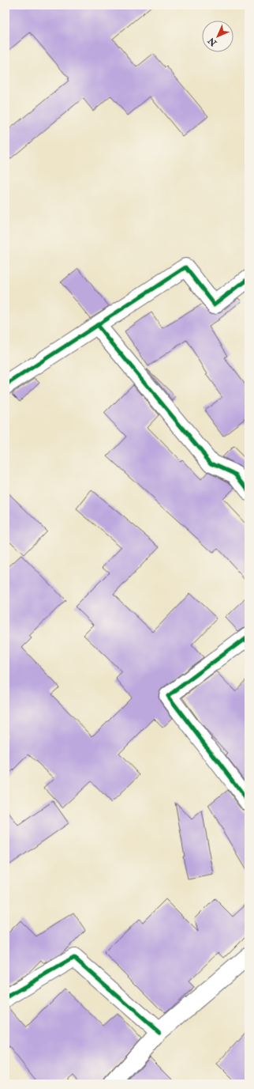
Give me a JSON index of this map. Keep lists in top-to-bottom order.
{
  "north": "bottom left"
}
